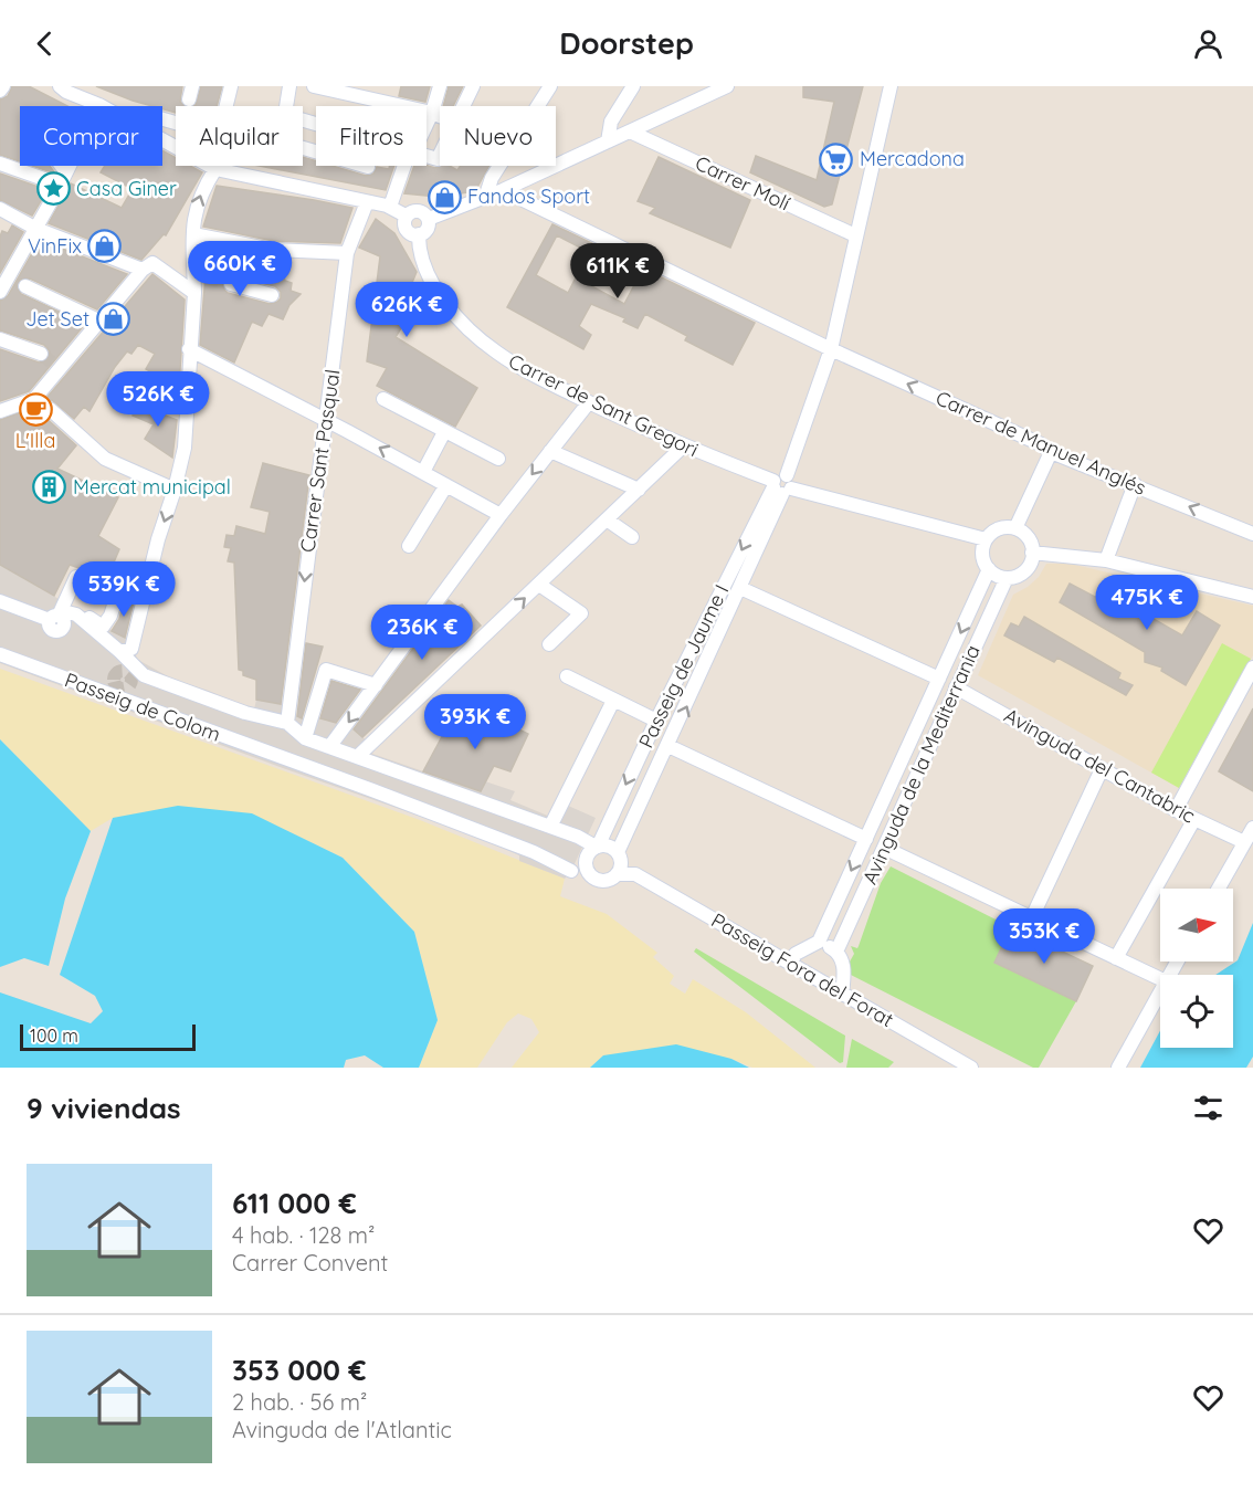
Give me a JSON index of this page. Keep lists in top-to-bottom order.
{
  "streets": {
    "street": [
      "Carrer Molí",
      "Carrer de Sant Gregori",
      "Carrer de Manuel Anglés",
      "Carrer Sant Pasqual",
      "Passeig de Jaume I",
      "Passeig de Colom",
      "Avinguda de la Mediterrania",
      "Avinguda del Cantabric",
      "Passeig Fora del Forat"
    ]
  },
  "crossings": [
    ["Carrer de Sant Gregori", "Passeig de Jaume I"],
    ["Carrer de Sant Gregori", "Avinguda de la Mediterrania"],
    ["Carrer Sant Pasqual", "Passeig de Colom"],
    ["Passeig de Jaume I", "Passeig Fora del Forat"],
    ["Avinguda de la Mediterrania", "Avinguda del Cantabric"]
  ],
  "one_way": ["Carrer Sant Pasqual"],
  "places": {
    "supermarket": ["Mercadona"],
    "place": ["Casa Giner"],
    "shop": ["Fandos Sport", "VinFix", "Jet Set"],
    "cafe": ["L'Illa"],
    "building": ["Mercat municipal"]
  },
  "scale_bar": "100 m",
  "north": "right",
  "page": {
    "header": "Doorstep",
    "chip": [
      "Comprar",
      "Alquilar",
      "Filtros",
      "Nuevo"
    ],
    "price": [
      "660K €",
      "611K €",
      "626K €",
      "526K €",
      "539K €",
      "475K €",
      "236K €",
      "393K €",
      "353K €"
    ],
    "scale": "100 m",
    "heading": "9 viviendas",
    "list": [
      {
        "name": "611 000 €",
        "note": "4 hab. · 128 m² · Carrer Convent"
      },
      {
        "name": "353 000 €",
        "note": "2 hab. · 56 m² · Avinguda de l'Atlantic"
      }
    ]
  }
}
